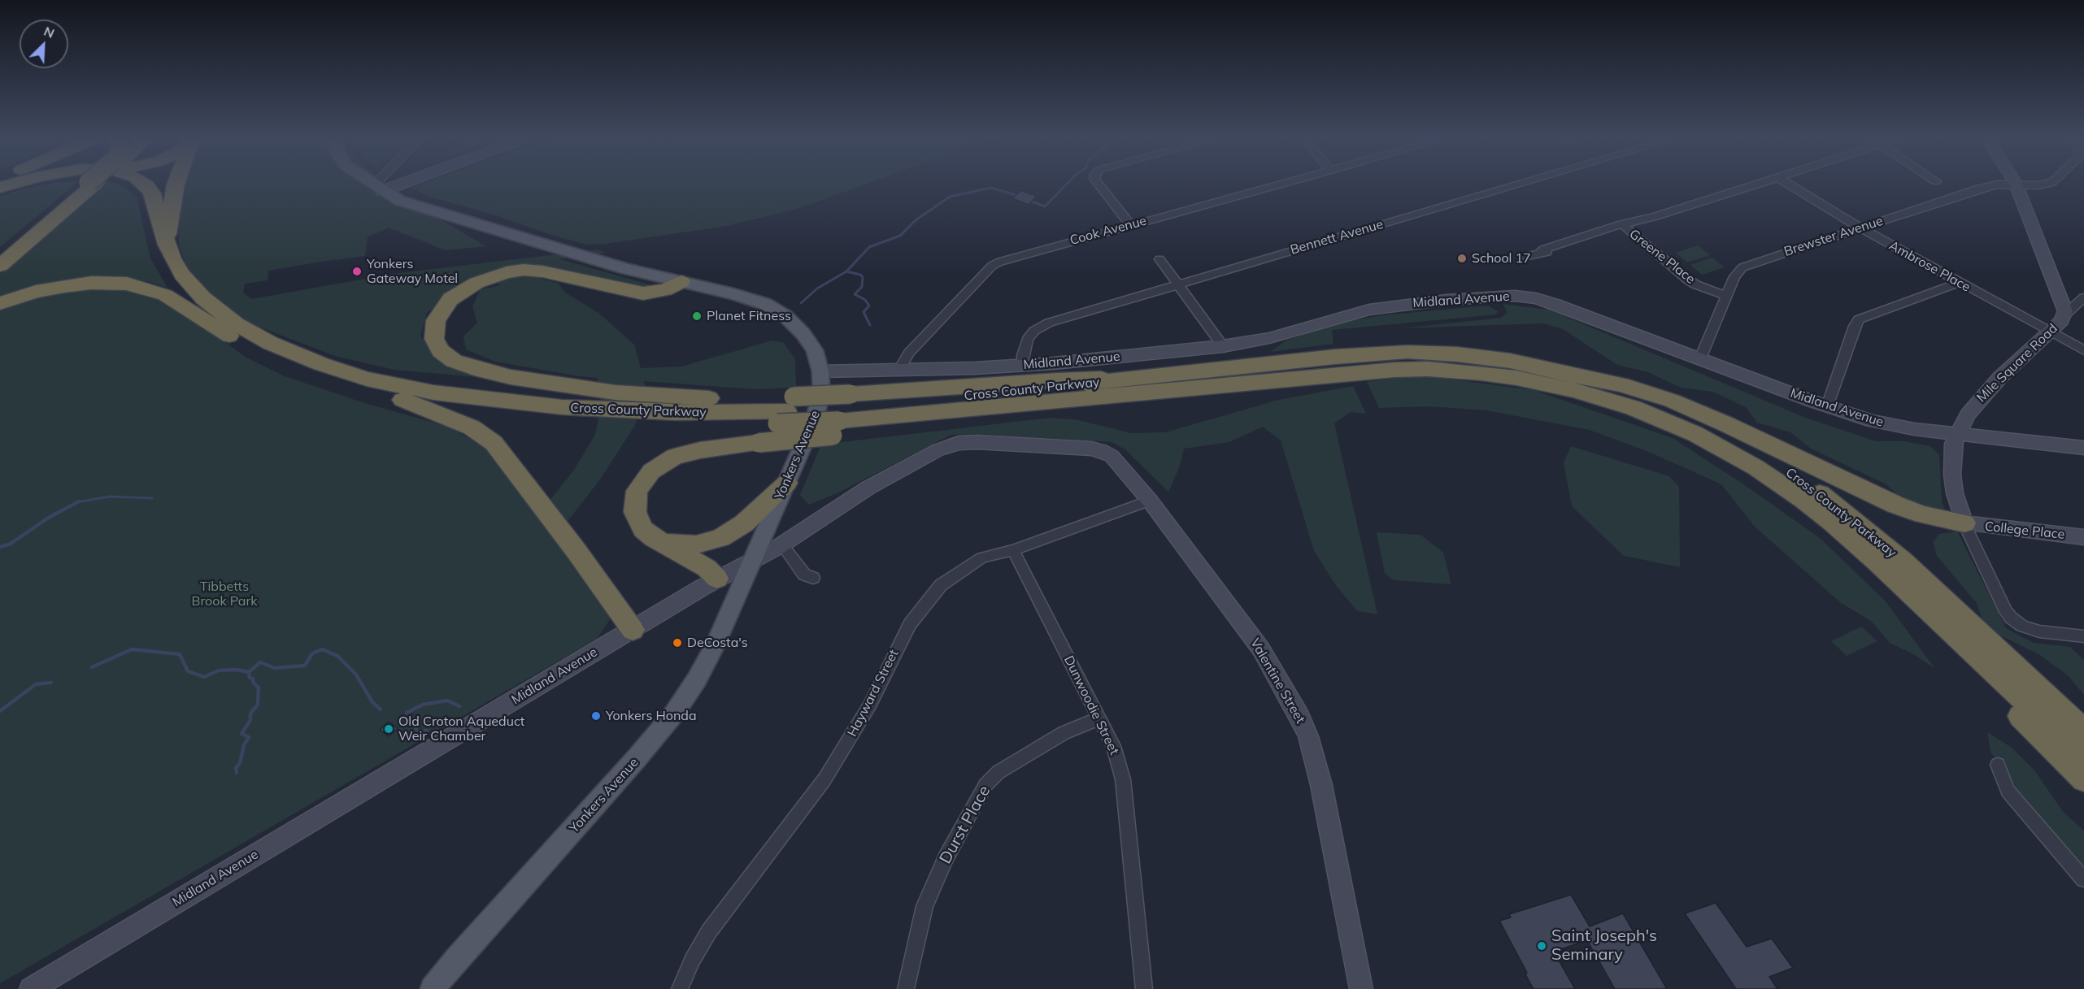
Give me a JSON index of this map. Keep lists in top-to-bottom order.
{
  "streets": {
    "highway": ["Cross County Parkway"],
    "main road": ["Yonkers Avenue"],
    "street": [
      "Cook Avenue",
      "Brewster Avenue",
      "Bennett Avenue",
      "Greene Place",
      "Ambrose Place",
      "Midland Avenue",
      "Mile Square Road",
      "College Place",
      "Valentine Street",
      "Hayward Street",
      "Dunwoodie Street",
      "Durst Place"
    ]
  },
  "crossings": [
    ["Cook Avenue", "Midland Avenue"],
    ["Brewster Avenue", "Greene Place"],
    ["Brewster Avenue", "Ambrose Place"],
    ["Brewster Avenue", "Midland Avenue"],
    ["Bennett Avenue", "Midland Avenue"],
    ["Ambrose Place", "Mile Square Road"],
    ["Midland Avenue", "Mile Square Road"],
    ["Midland Avenue", "Yonkers Avenue"],
    ["Midland Avenue", "Valentine Street"],
    ["Mile Square Road", "College Place"],
    ["Valentine Street", "Hayward Street"],
    ["Hayward Street", "Dunwoodie Street"],
    ["Dunwoodie Street", "Durst Place"]
  ],
  "parks": ["Tibbetts Brook Park"],
  "places": [
    "School 17",
    "Yonkers Gateway Motel",
    "Planet Fitness",
    "DeCosta's",
    "Yonkers Honda",
    "Old Croton Aqueduct Weir Chamber",
    "Saint Joseph's Seminary"
  ],
  "north": "top right"
}
